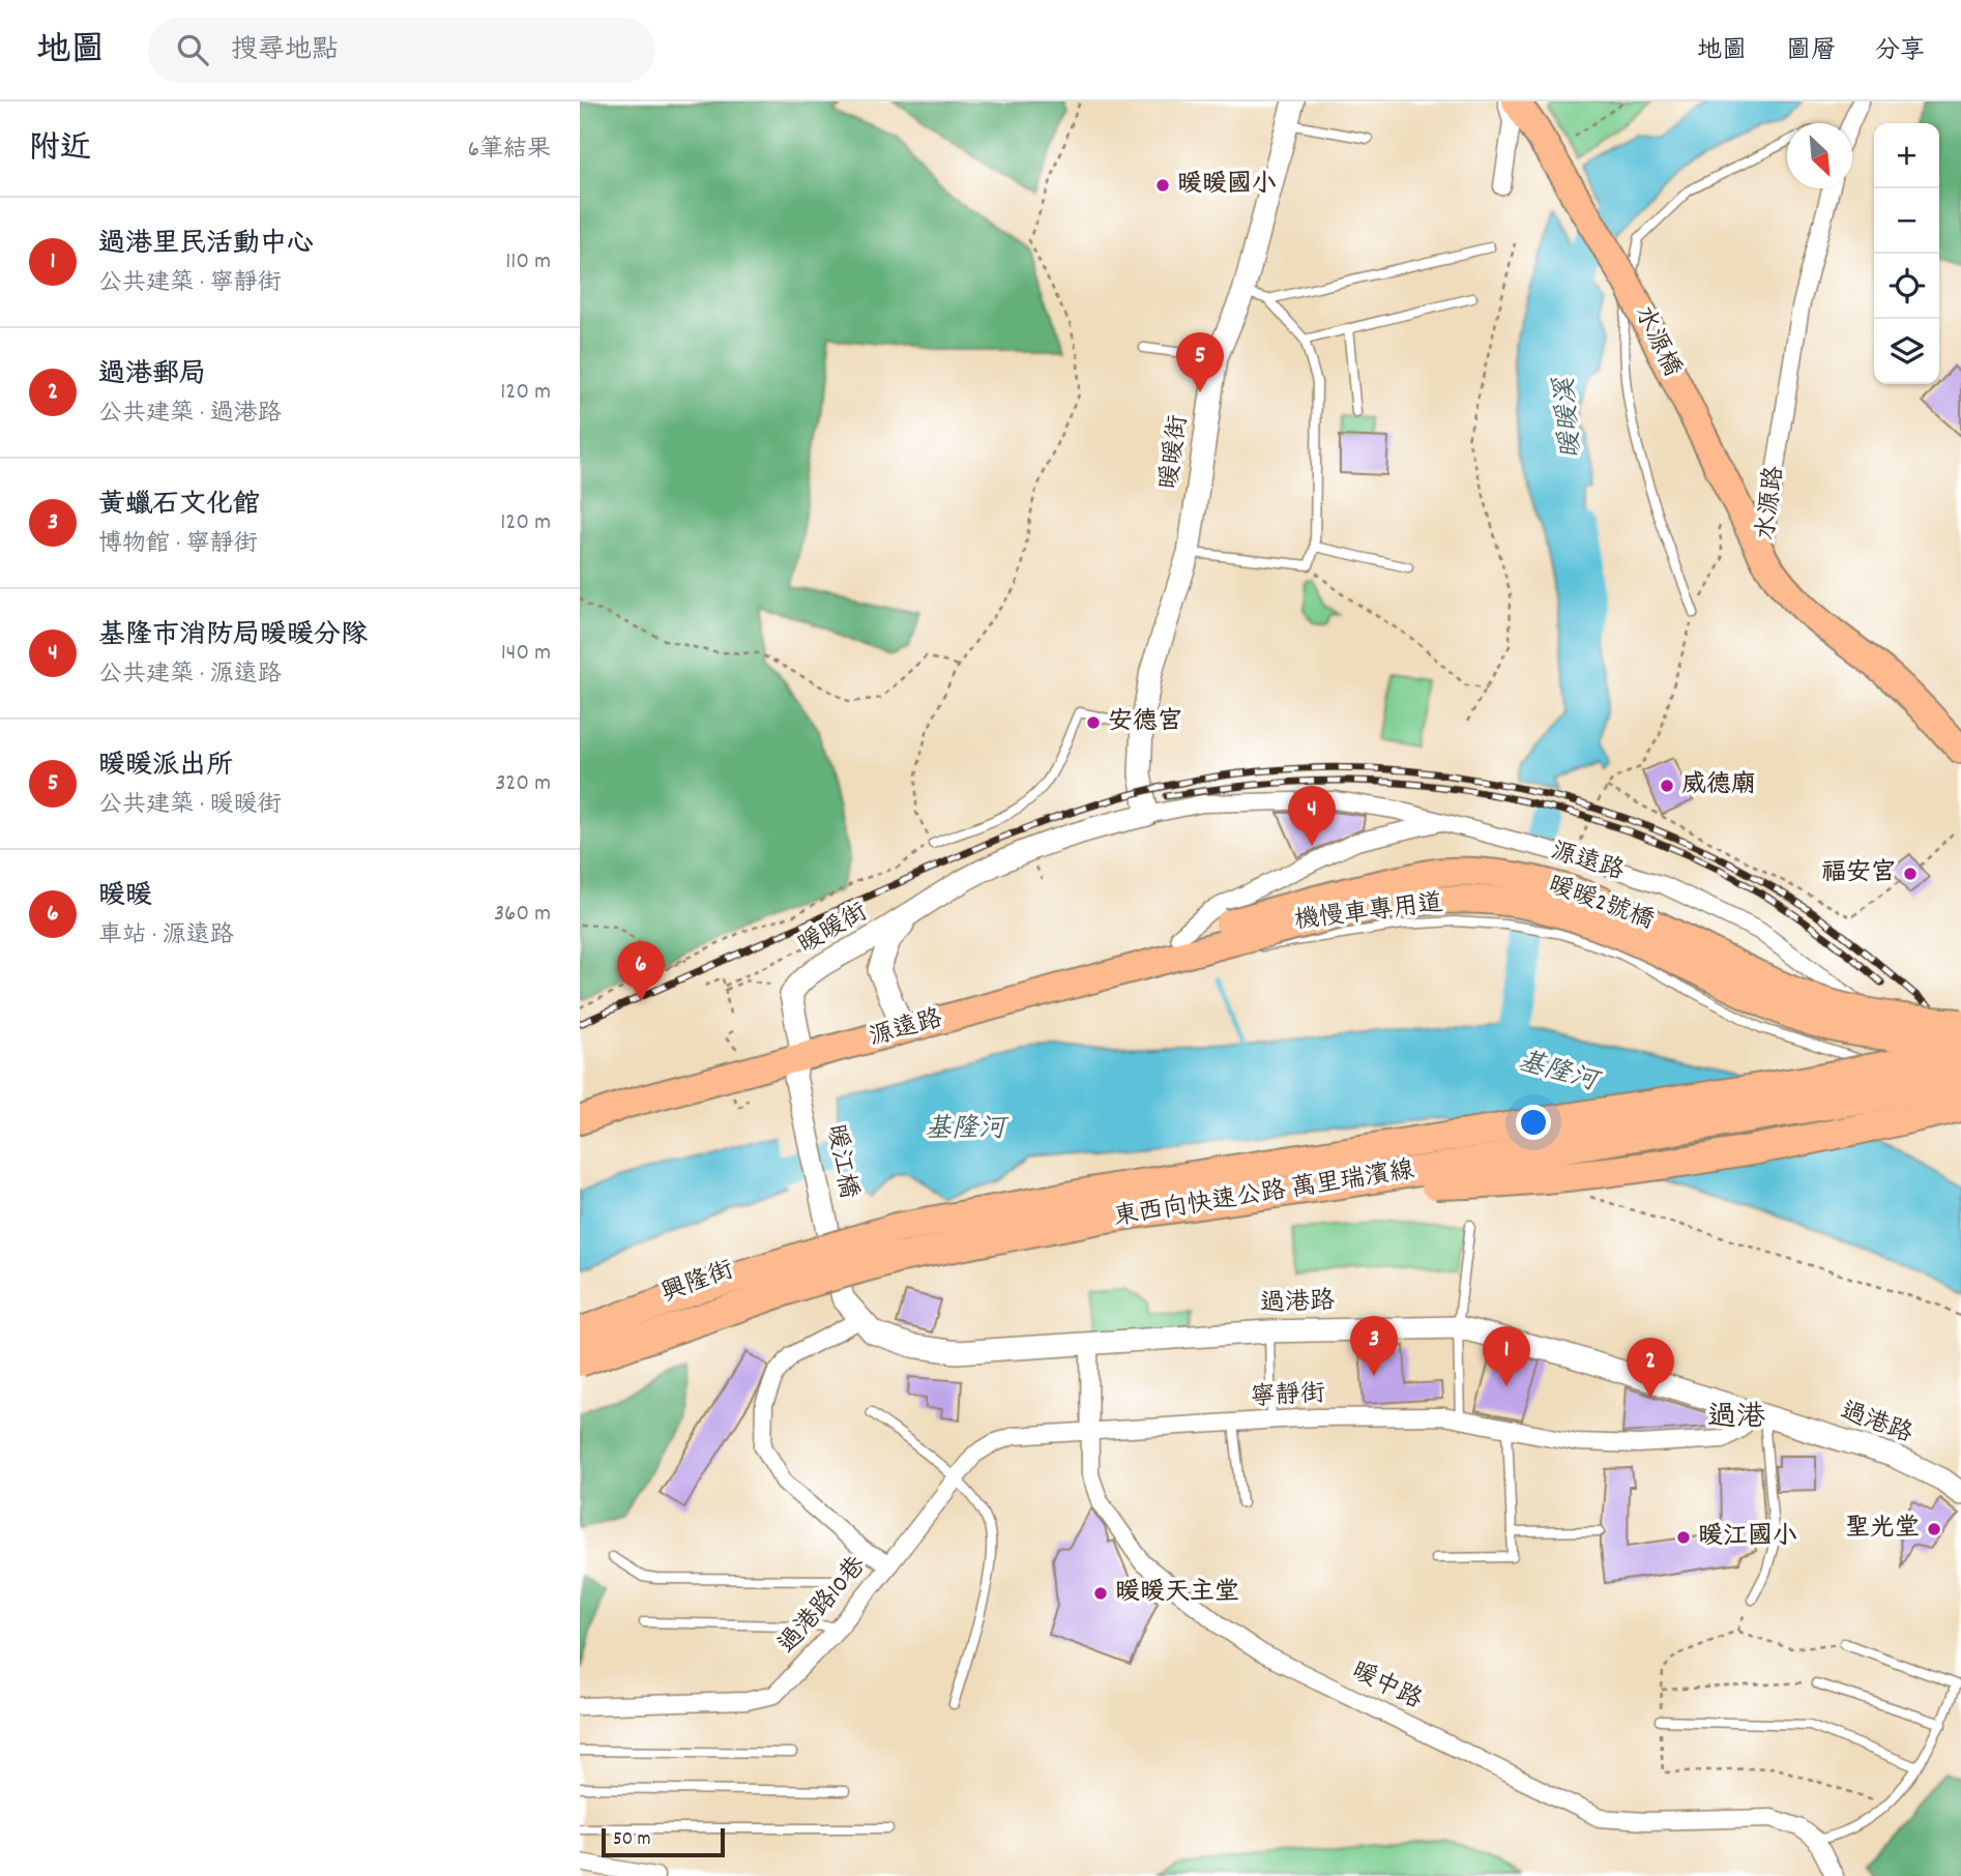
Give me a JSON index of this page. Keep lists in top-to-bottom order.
{
  "streets": {
    "highway": ["東西向快速公路 萬里瑞濱線"],
    "main road": [
      "水源橋",
      "水源路",
      "源遠路",
      "暖暖2號橋"
    ],
    "street": [
      "暖暖街",
      "暖江橋",
      "興隆街",
      "過港路",
      "寧靜街",
      "過港路10巷",
      "暖中路"
    ],
    "lane": ["機慢車專用道"]
  },
  "crossings": [
    ["水源橋", "水源路"],
    ["暖暖街", "源遠路"],
    ["暖暖街", "暖江橋"],
    ["源遠路", "暖暖2號橋"],
    ["源遠路", "機慢車專用道"],
    ["源遠路", "暖江橋"],
    ["源遠路", "東西向快速公路 萬里瑞濱線"],
    ["暖江橋", "興隆街"],
    ["暖江橋", "過港路"],
    ["興隆街", "過港路"],
    ["過港路", "寧靜街"],
    ["過港路", "過港路10巷"],
    ["過港路", "暖中路"],
    ["寧靜街", "過港路10巷"],
    ["寧靜街", "暖中路"]
  ],
  "districts": ["過港"],
  "water": ["暖暖溪", "基隆河"],
  "places": [
    "暖暖國小",
    "安德宮",
    "威德廟",
    "福安宮",
    "聖光堂",
    "暖江國小",
    "暖暖天主堂"
  ],
  "scale_bar": "50 m",
  "north": "bottom right",
  "page": {
    "header": "地圖",
    "search": "搜尋地點",
    "nav": ["地圖", "圖層", "分享"],
    "heading": ["附近", "6筆結果"],
    "map_buttons": ["+", "−"],
    "list": [
      {
        "mark": "1",
        "name": "過港里民活動中心",
        "note": "公共建築 · 寧靜街",
        "value": "110 m"
      },
      {
        "mark": "2",
        "name": "過港郵局",
        "note": "公共建築 · 過港路",
        "value": "120 m"
      },
      {
        "mark": "3",
        "name": "黃蠟石文化館",
        "note": "博物館 · 寧靜街",
        "value": "120 m"
      },
      {
        "mark": "4",
        "name": "基隆市消防局暖暖分隊",
        "note": "公共建築 · 源遠路",
        "value": "140 m"
      },
      {
        "mark": "5",
        "name": "暖暖派出所",
        "note": "公共建築 · 暖暖街",
        "value": "320 m"
      },
      {
        "mark": "6",
        "name": "暖暖",
        "note": "車站 · 源遠路",
        "value": "360 m"
      }
    ],
    "pins": [
      "5",
      "4",
      "6",
      "3",
      "1",
      "2"
    ],
    "scale": "50 m"
  }
}
